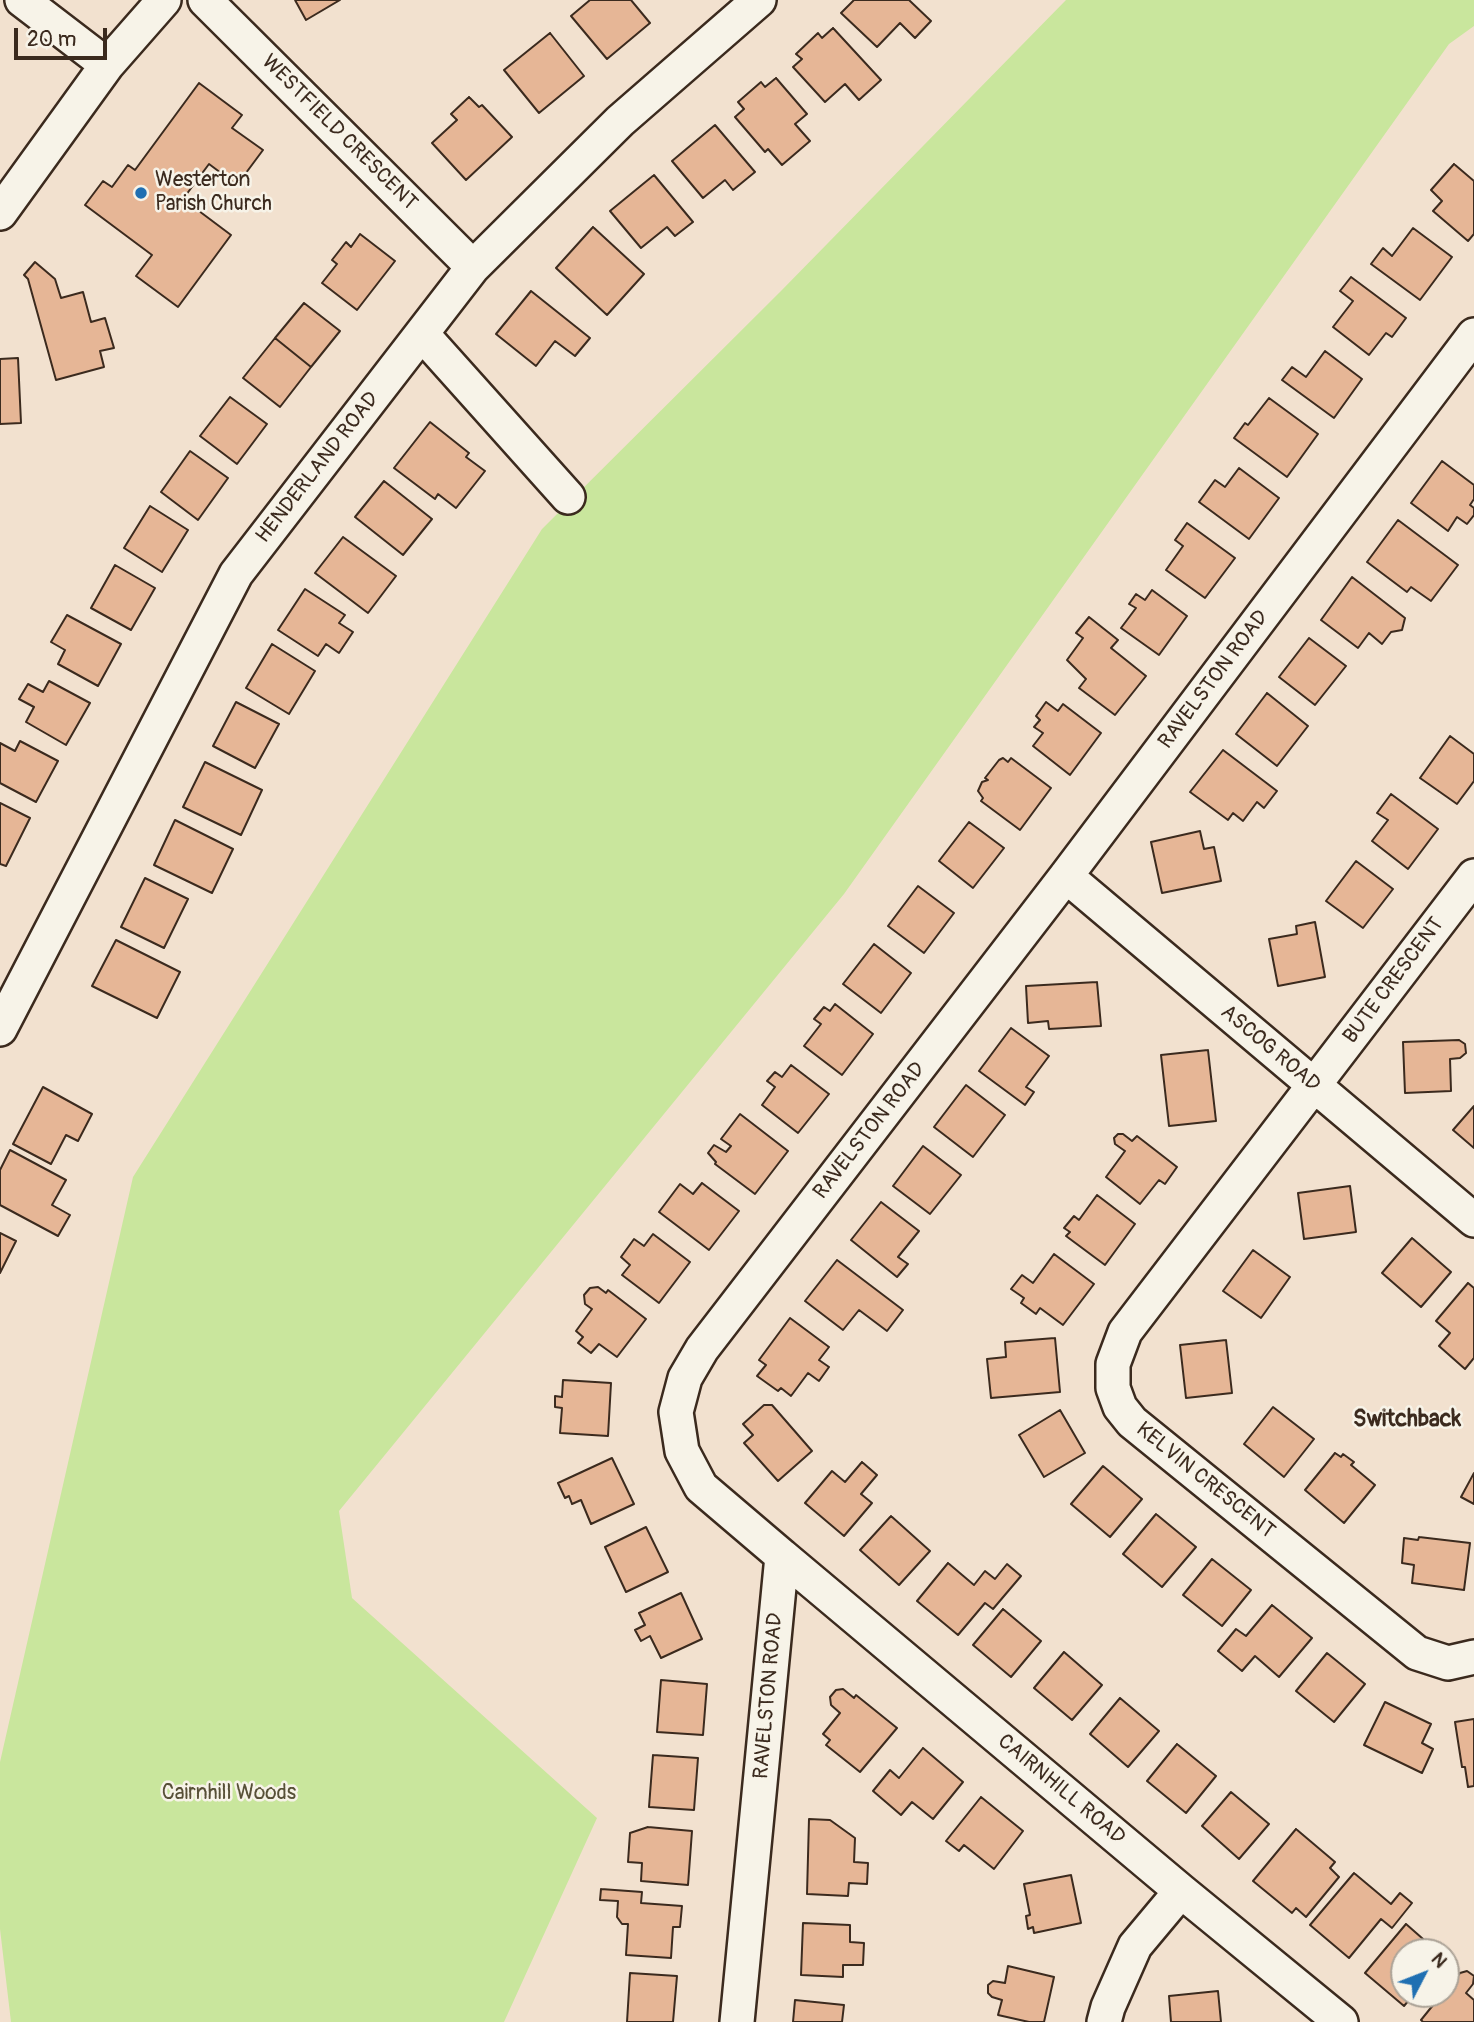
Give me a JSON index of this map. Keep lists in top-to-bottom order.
{
  "streets": {
    "street": [
      "WESTFIELD CRESCENT",
      "HENDERLAND ROAD",
      "RAVELSTON ROAD",
      "BUTE CRESCENT",
      "ASCOG ROAD",
      "KELVIN CRESCENT",
      "CAIRNHILL ROAD"
    ]
  },
  "crossings": [
    ["WESTFIELD CRESCENT", "HENDERLAND ROAD"],
    ["RAVELSTON ROAD", "ASCOG ROAD"],
    ["RAVELSTON ROAD", "CAIRNHILL ROAD"],
    ["BUTE CRESCENT", "ASCOG ROAD"],
    ["BUTE CRESCENT", "KELVIN CRESCENT"],
    ["ASCOG ROAD", "KELVIN CRESCENT"]
  ],
  "districts": ["Switchback"],
  "parks": ["Cairnhill Woods"],
  "places": ["Westerton Parish Church"],
  "scale_bar": "20 m",
  "north": "top right"
}
